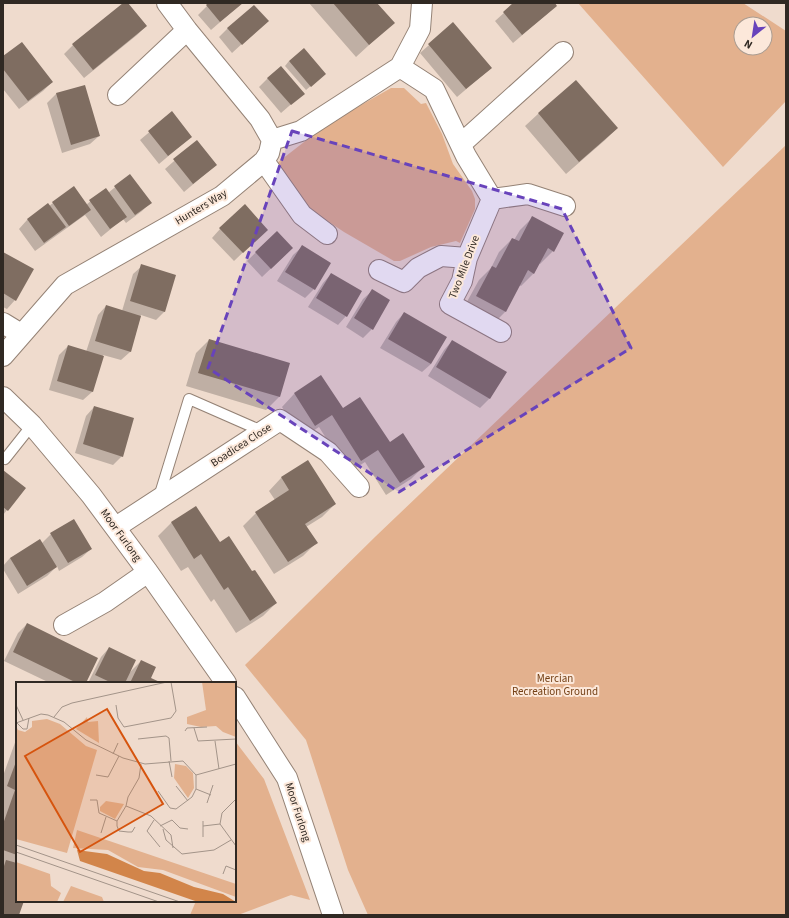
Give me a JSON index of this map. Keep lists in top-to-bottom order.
{
  "streets": {
    "street": [
      "Hunters Way",
      "Two Mile Drive",
      "Boadicea Close",
      "Moor Furlong"
    ]
  },
  "crossings": [
    ["Boadicea Close", "Moor Furlong"]
  ],
  "parks": ["Mercian Recreation Ground"],
  "north": "bottom left"
}
